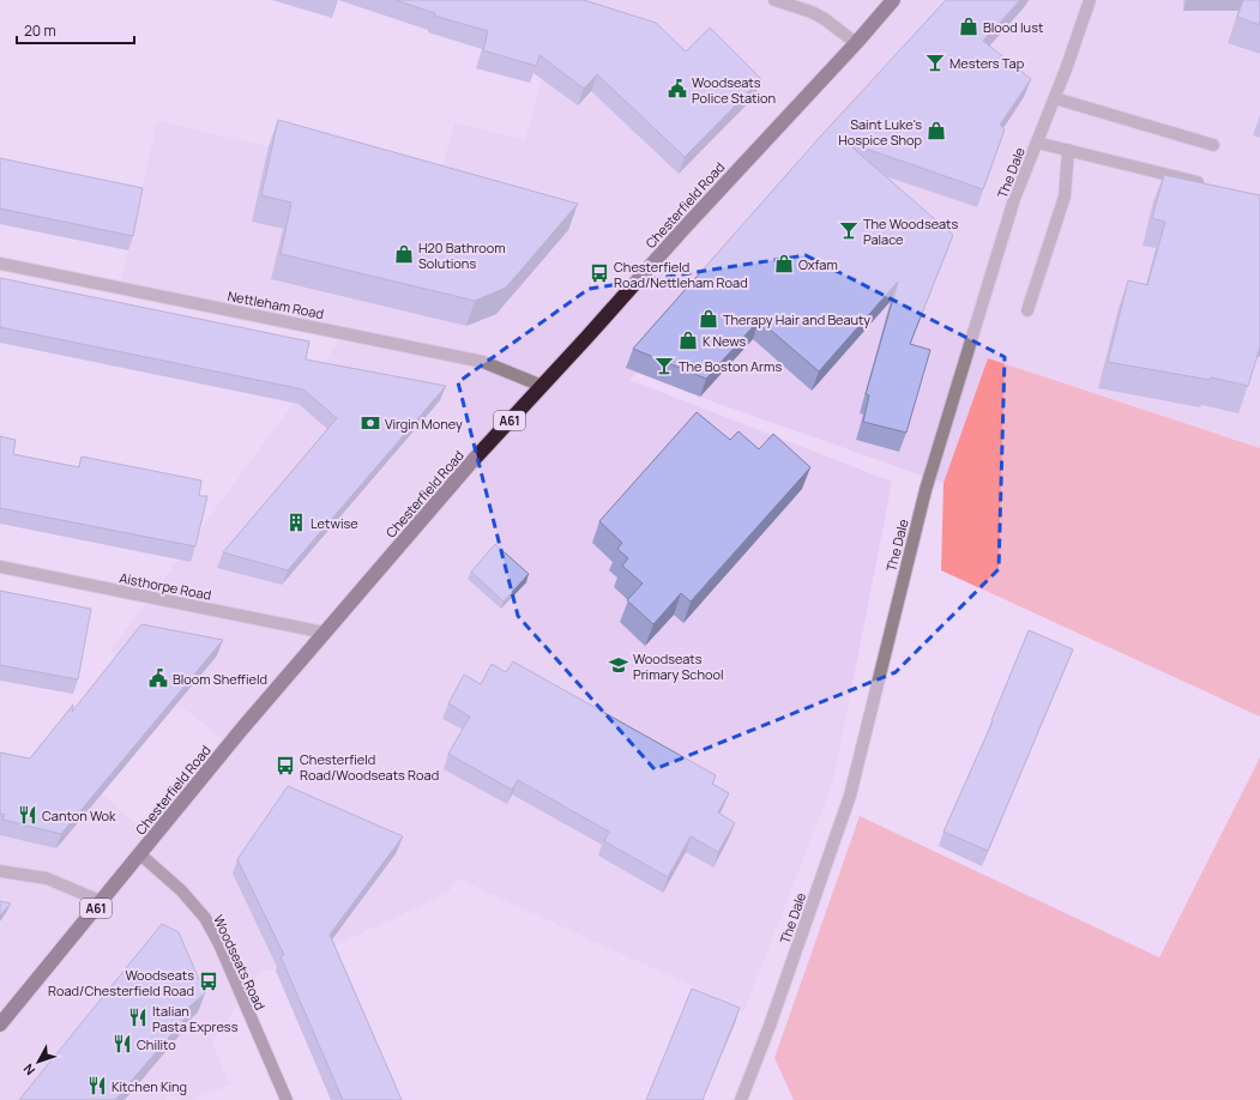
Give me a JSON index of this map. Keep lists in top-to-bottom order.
{
  "streets": {
    "highway": ["Chesterfield Road", "A61"],
    "street": [
      "The Dale",
      "Nettleham Road",
      "Aisthorpe Road",
      "Woodseats Road"
    ]
  },
  "crossings": [
    ["Chesterfield Road", "Nettleham Road"],
    ["Chesterfield Road", "Aisthorpe Road"],
    ["Chesterfield Road", "Woodseats Road"]
  ],
  "places": {
    "shop": [
      "Blood lust",
      "Saint Luke's Hospice Shop",
      "H20 Bathroom Solutions",
      "Oxfam",
      "Therapy Hair and Beauty",
      "K News"
    ],
    "bar": ["Mesters Tap", "The Woodseats Palace", "The Boston Arms"],
    "public building": ["Woodseats Police Station", "Bloom Sheffield"],
    "bus stop": ["Chesterfield Road/Nettleham Road", "Chesterfield Road/Woodseats Road", "Woodseats Road/Chesterfield Road"],
    "bank": ["Virgin Money"],
    "building": ["Letwise"],
    "school or university": ["Woodseats Primary School"],
    "restaurant": [
      "Canton Wok",
      "Italian Pasta Express",
      "Chilito",
      "Kitchen King"
    ]
  },
  "scale_bar": "20 m",
  "north": "bottom left"
}
